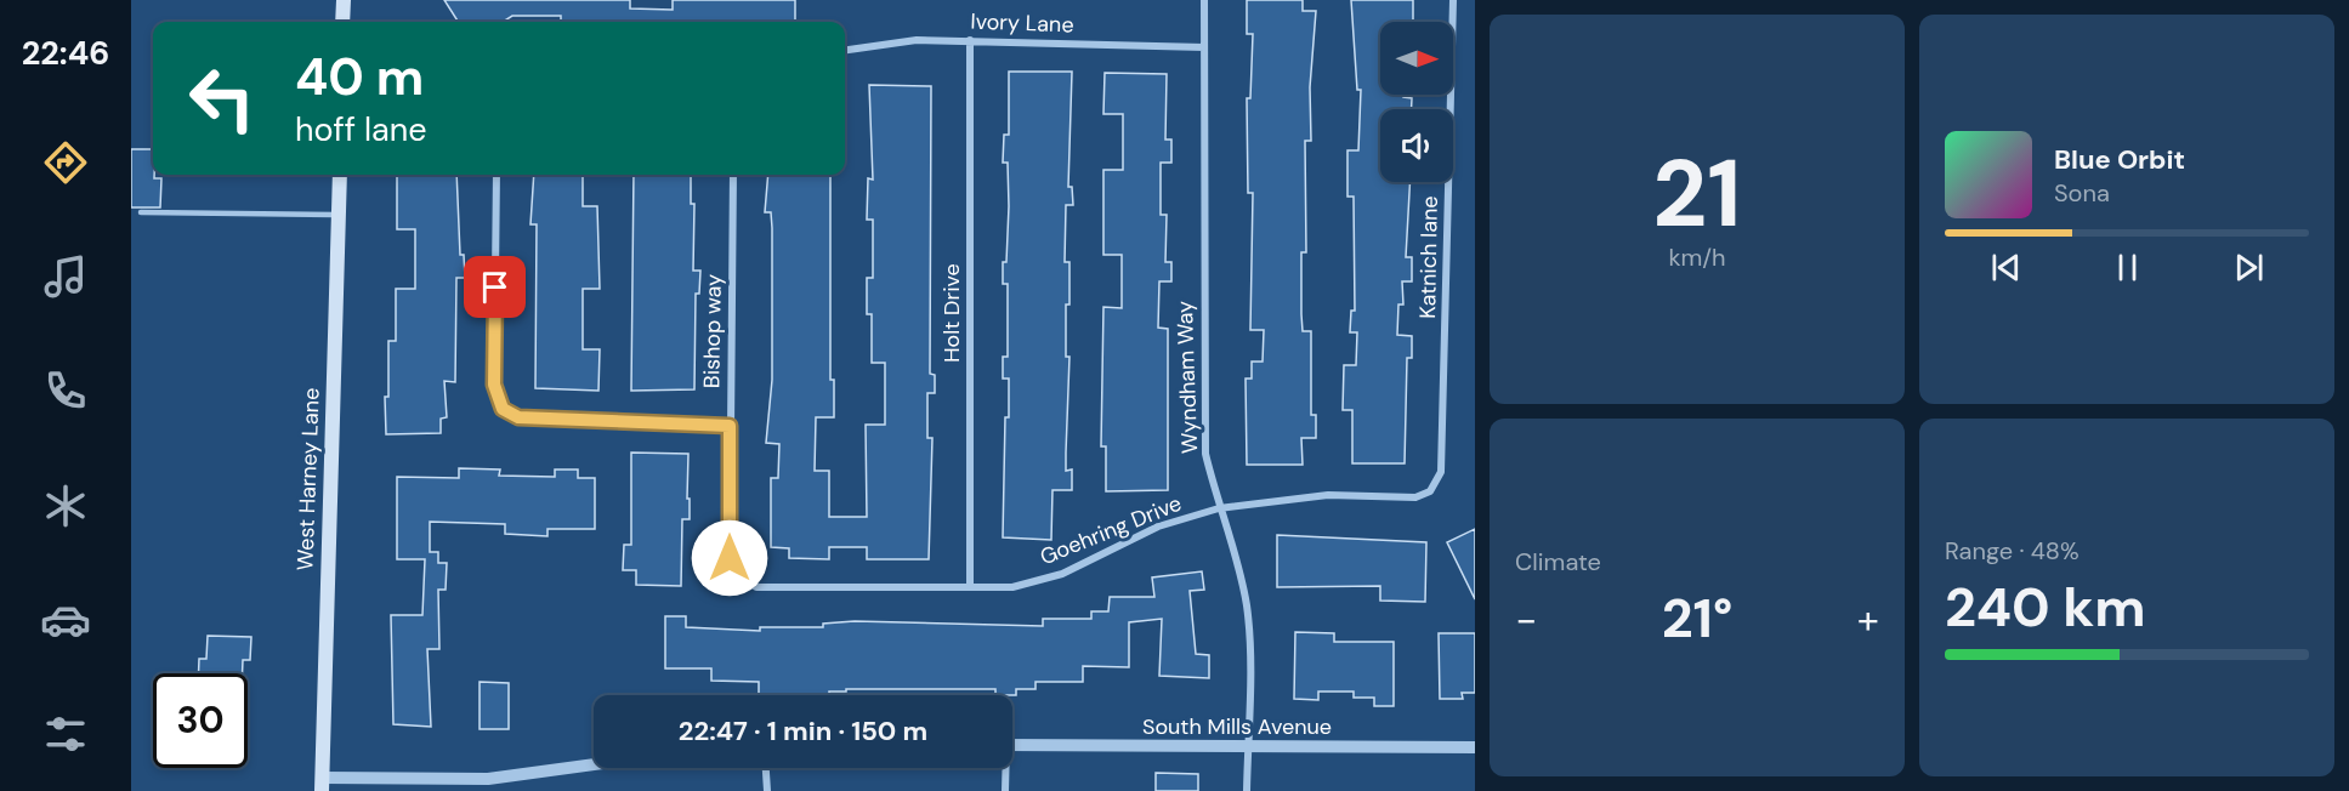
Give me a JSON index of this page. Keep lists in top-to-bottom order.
{
  "streets": {
    "main road": ["West Harney Lane"],
    "street": [
      "Ivory Lane",
      "Katnich lane",
      "Holt Drive",
      "Bishop way",
      "Wyndham Way",
      "Goehring Drive",
      "South Mills Avenue"
    ]
  },
  "crossings": [
    ["Ivory Lane", "Holt Drive"],
    ["Ivory Lane", "Wyndham Way"],
    ["Katnich lane", "Goehring Drive"],
    ["Holt Drive", "Goehring Drive"],
    ["Bishop way", "Goehring Drive"],
    ["Wyndham Way", "Goehring Drive"],
    ["Wyndham Way", "South Mills Avenue"]
  ],
  "north": "right",
  "page": {
    "tabs": "22:46",
    "tile": [
      ["21", "km/h"],
      "Climate",
      ["Range · 48%", "240 km"]
    ],
    "turn": ["40 m", "hoff lane"],
    "song": ["Blue Orbit", "Sona"],
    "heat": ["−", "21°", "+"],
    "limit": "30",
    "trip": "22:47 · 1 min · 150 m"
  }
}
